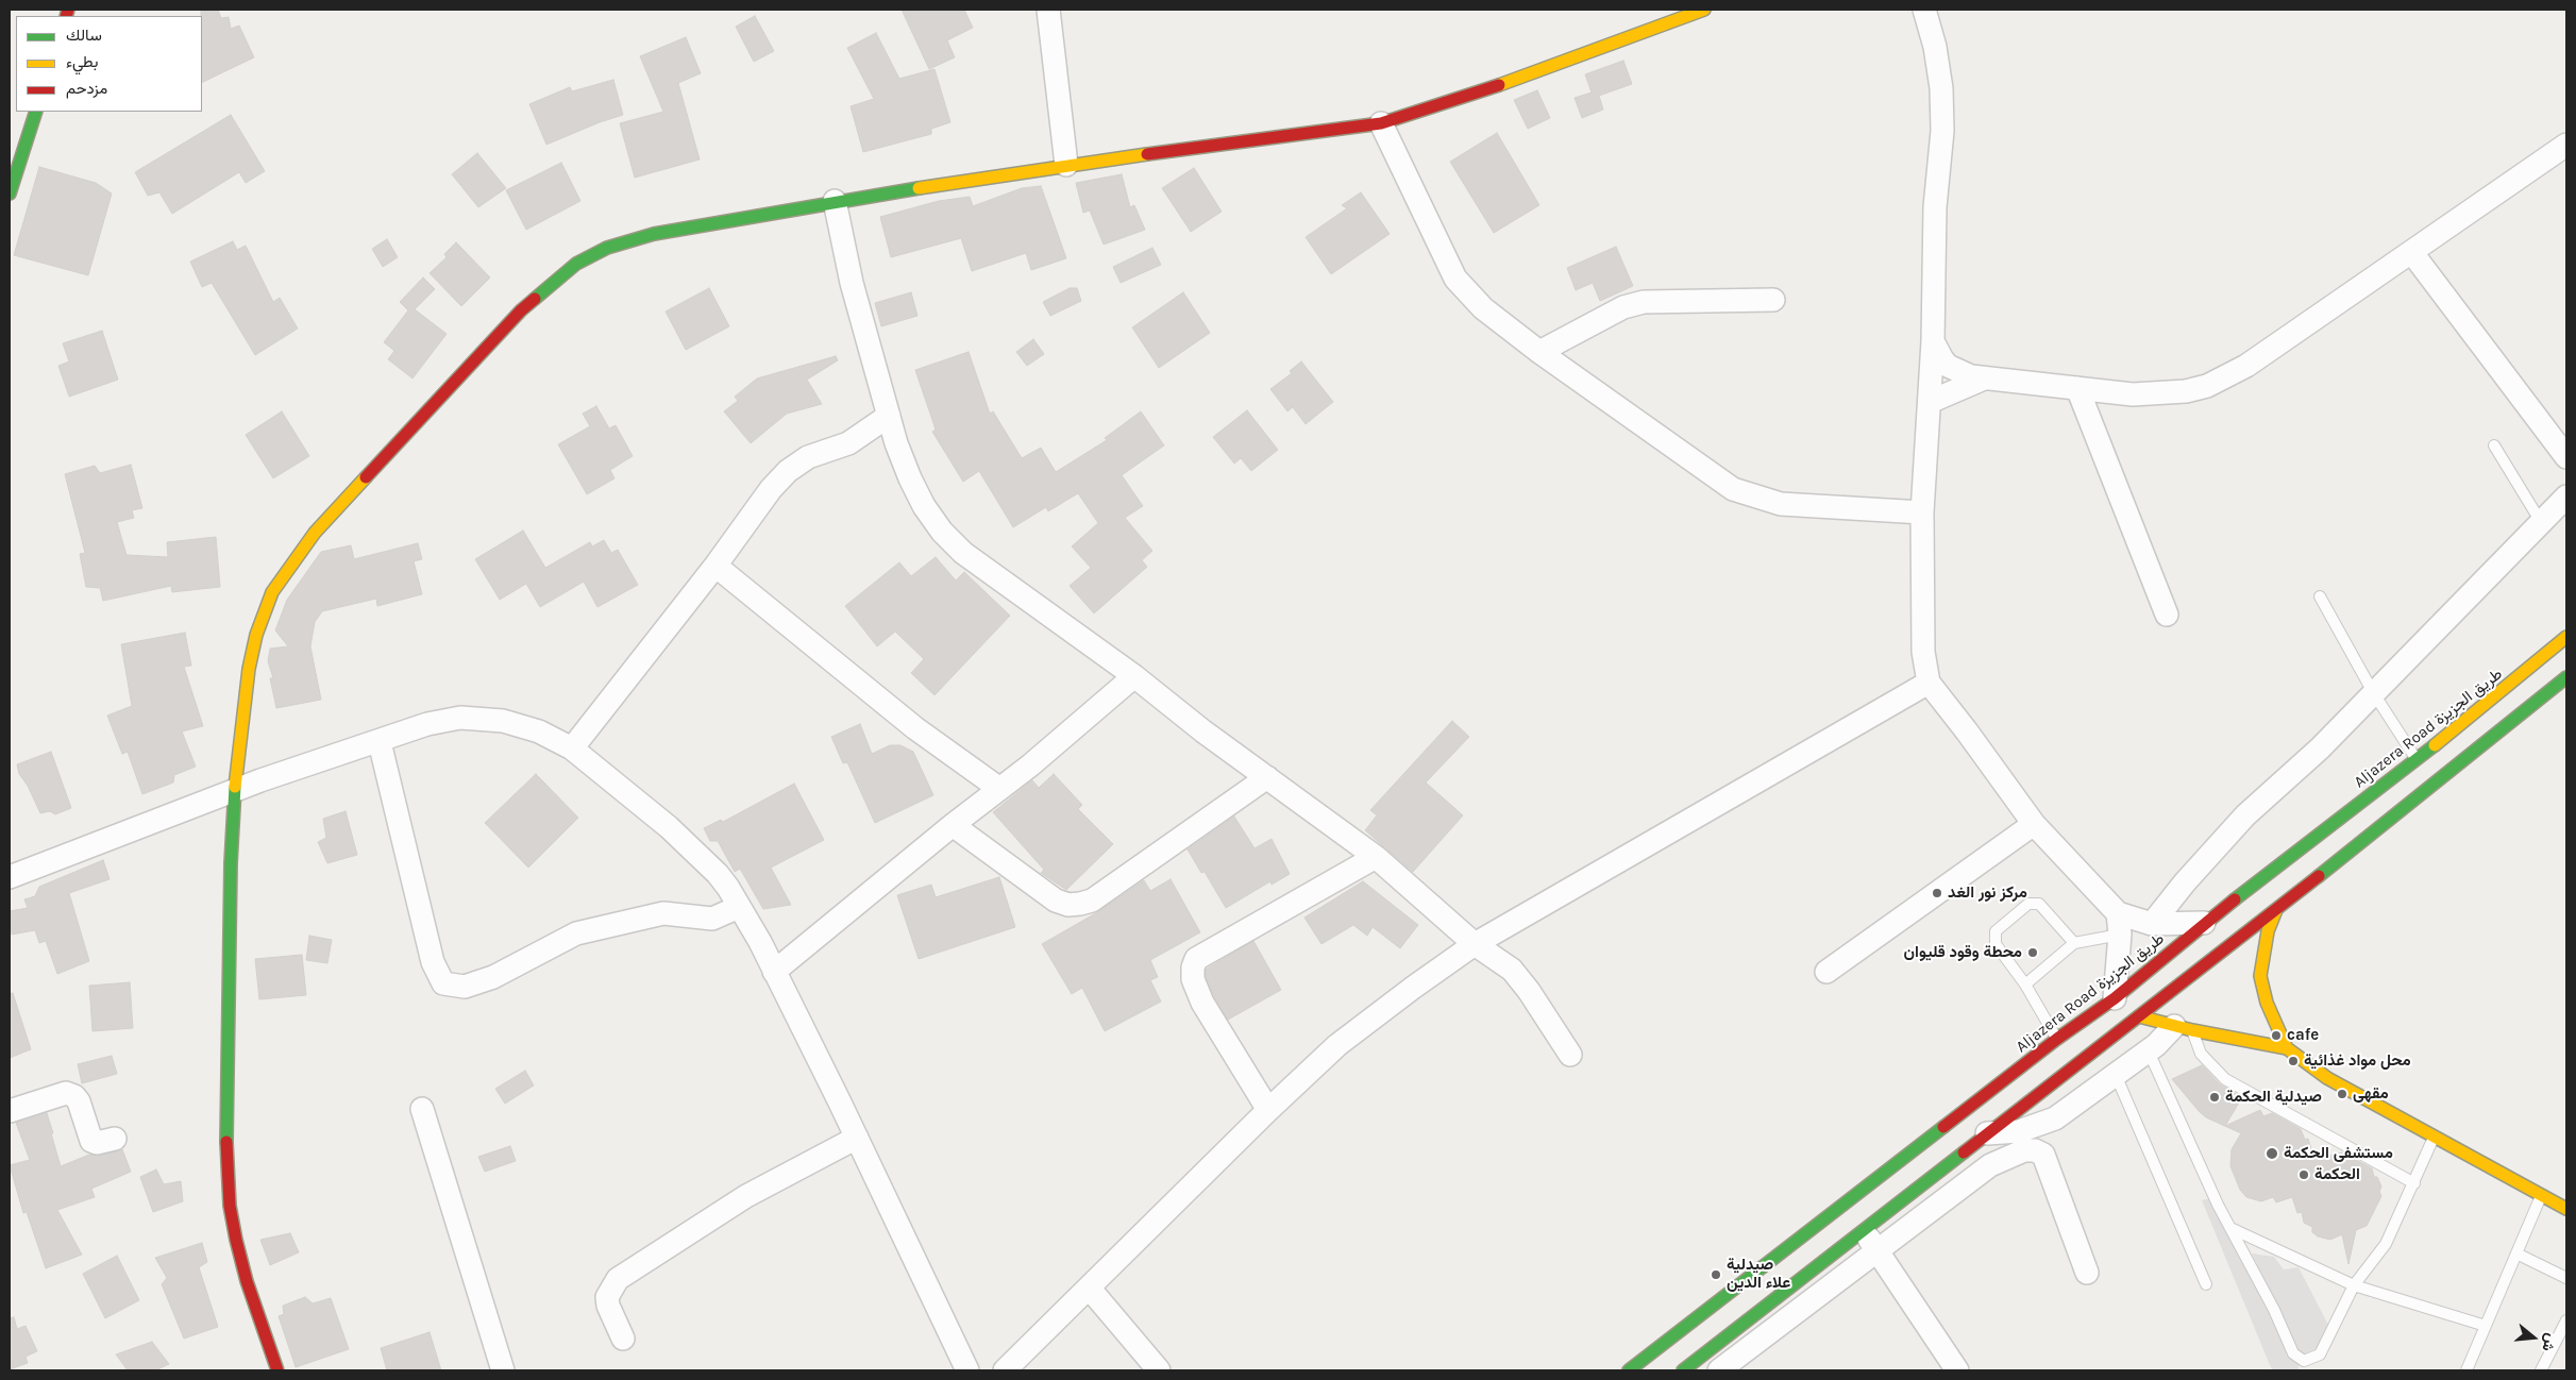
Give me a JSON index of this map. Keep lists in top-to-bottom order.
{
  "streets": {
    "street": ["Aljazera Road طريق الجزيزة"]
  },
  "places": [
    "مركز نور الغد",
    "محطة وقود قليوان",
    "cafe",
    "محل مواد غذائية",
    "مقهى",
    "صيدلية الحكمة",
    "مستشفى الحكمة",
    "الحكمة",
    "صيدلية علاء الدين"
  ],
  "legend": ["سالك", "بطيء", "مزدحم"],
  "north": "right"
}
